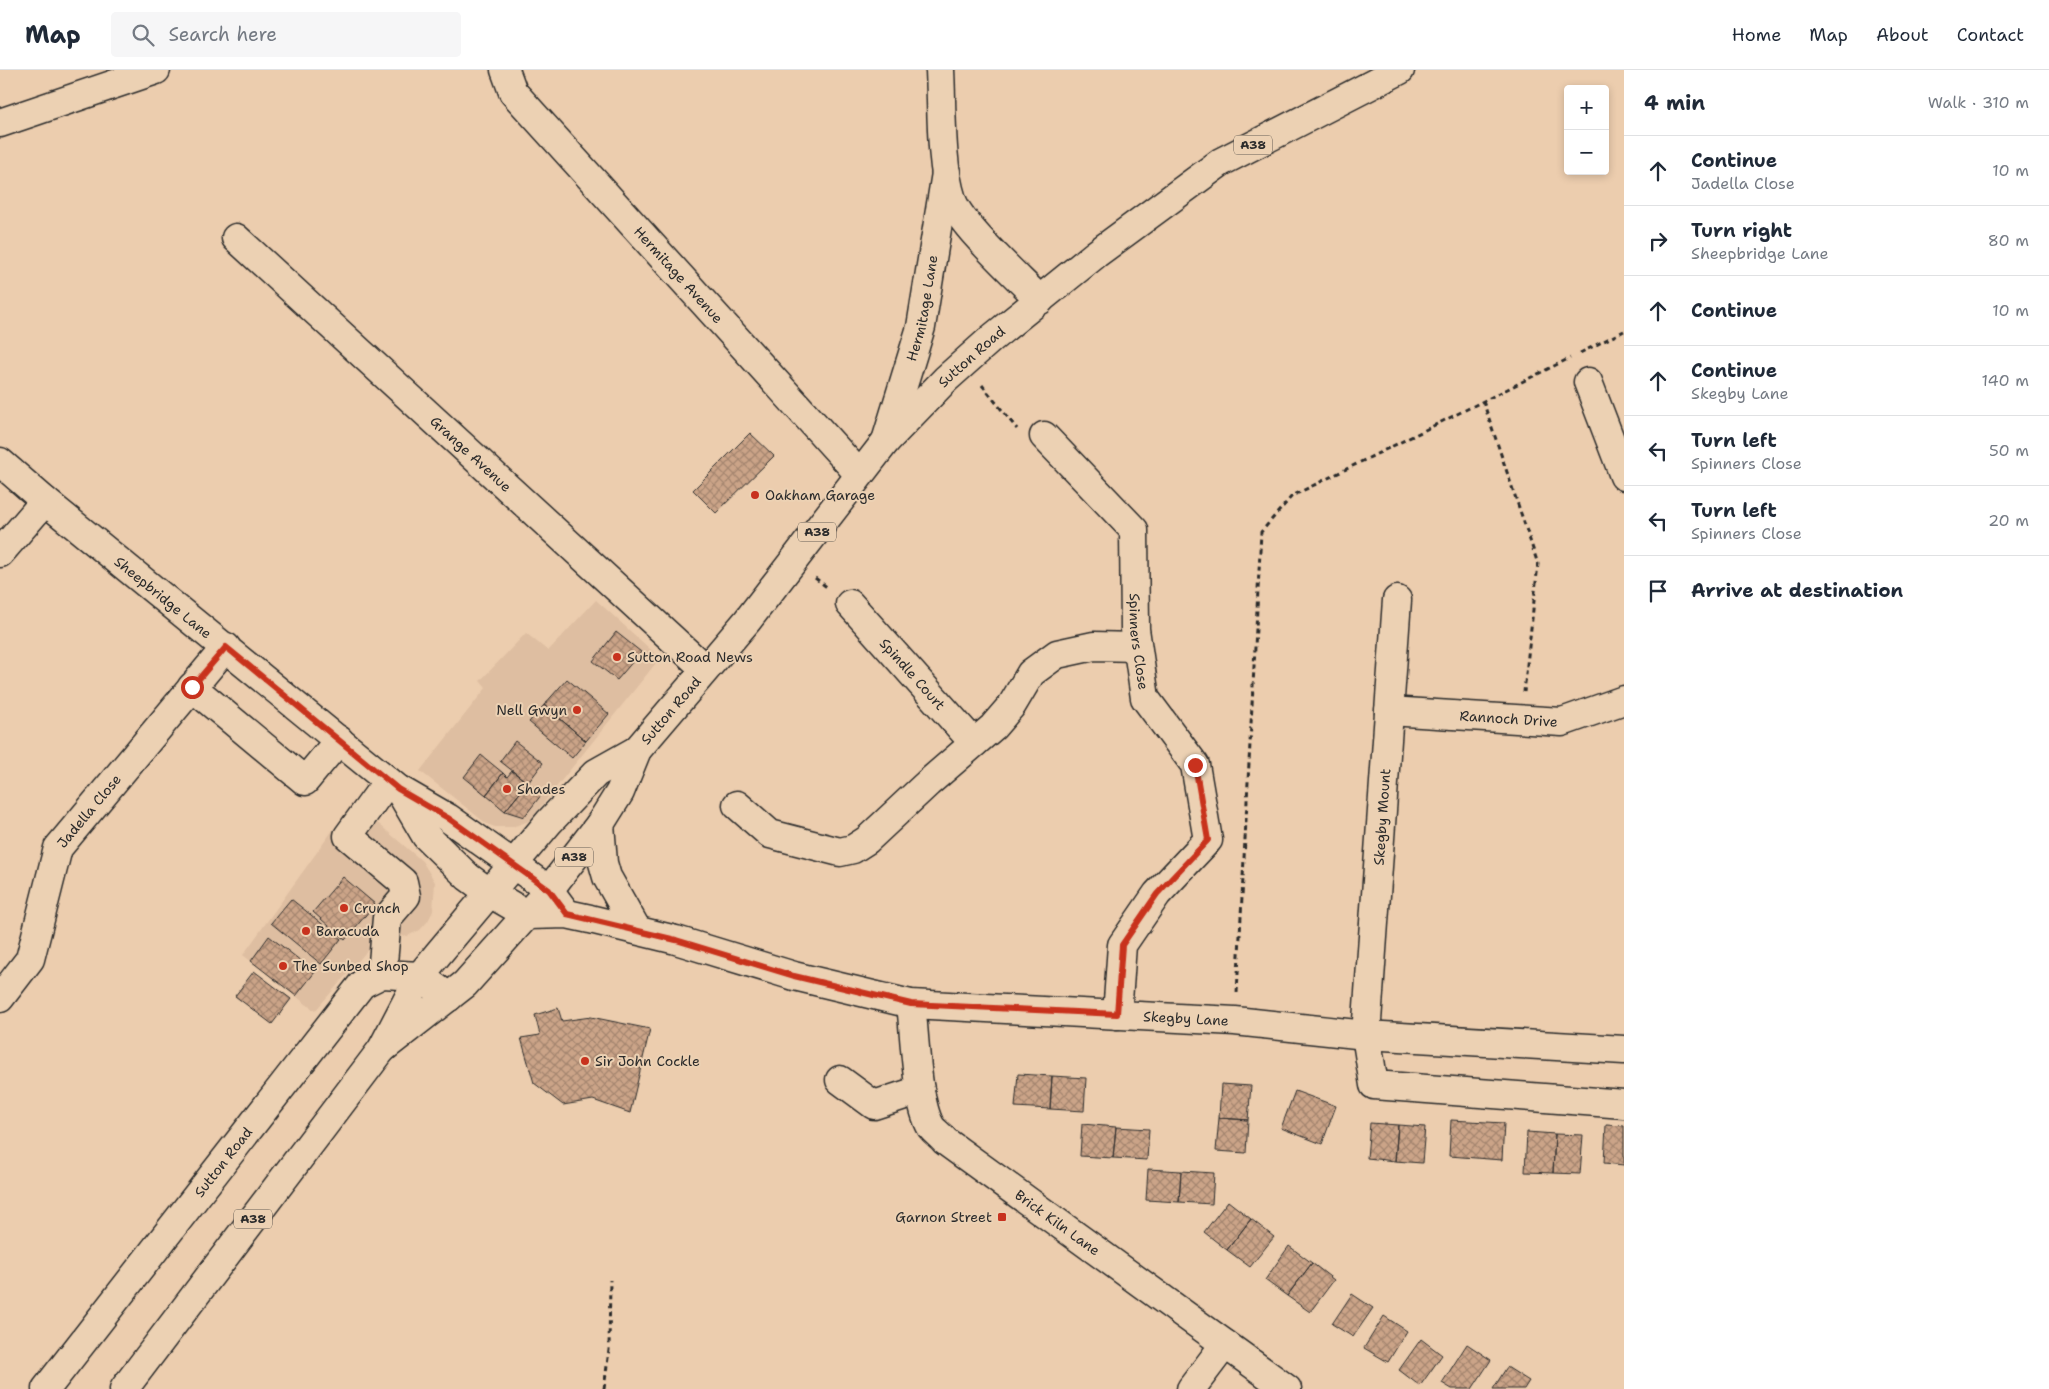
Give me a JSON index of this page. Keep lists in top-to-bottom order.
{
  "streets": {
    "main road": [
      "A38",
      "Hermitage Avenue",
      "Hermitage Lane",
      "Sutton Road",
      "Grange Avenue",
      "Sheepbridge Lane",
      "Spinners Close",
      "Spindle Court",
      "Rannoch Drive",
      "Jadella Close",
      "Skegby Mount",
      "Skegby Lane",
      "Brick Kiln Lane"
    ]
  },
  "crossings": [
    ["Hermitage Avenue", "Sutton Road"],
    ["Hermitage Lane", "Sutton Road"],
    ["Sutton Road", "Grange Avenue"],
    ["Sutton Road", "Sheepbridge Lane"],
    ["Sutton Road", "Skegby Lane"],
    ["Sheepbridge Lane", "Jadella Close"],
    ["Sheepbridge Lane", "Skegby Lane"],
    ["Spinners Close", "Skegby Lane"],
    ["Rannoch Drive", "Skegby Mount"],
    ["Skegby Mount", "Skegby Lane"],
    ["Skegby Lane", "Brick Kiln Lane"]
  ],
  "places": {
    "other": [
      "Oakham Garage",
      "Sutton Road News",
      "Nell Gwyn",
      "Shades",
      "Crunch",
      "Baracuda",
      "The Sunbed Shop",
      "Sir John Cockle"
    ],
    "transit": ["Garnon Street"]
  },
  "page": {
    "header": "Map",
    "search": "Search here",
    "nav": [
      "Home",
      "Map",
      "About",
      "Contact"
    ],
    "heading": ["4 min", "Walk · 310 m"],
    "map_buttons": ["+", "−"],
    "list": [
      ["Continue", "Jadella Close", "10 m"],
      ["Turn right", "Sheepbridge Lane", "80 m"],
      ["Continue", "10 m"],
      ["Continue", "Skegby Lane", "140 m"],
      ["Turn left", "Spinners Close", "50 m"],
      ["Turn left", "Spinners Close", "20 m"],
      "Arrive at destination"
    ]
  }
}
